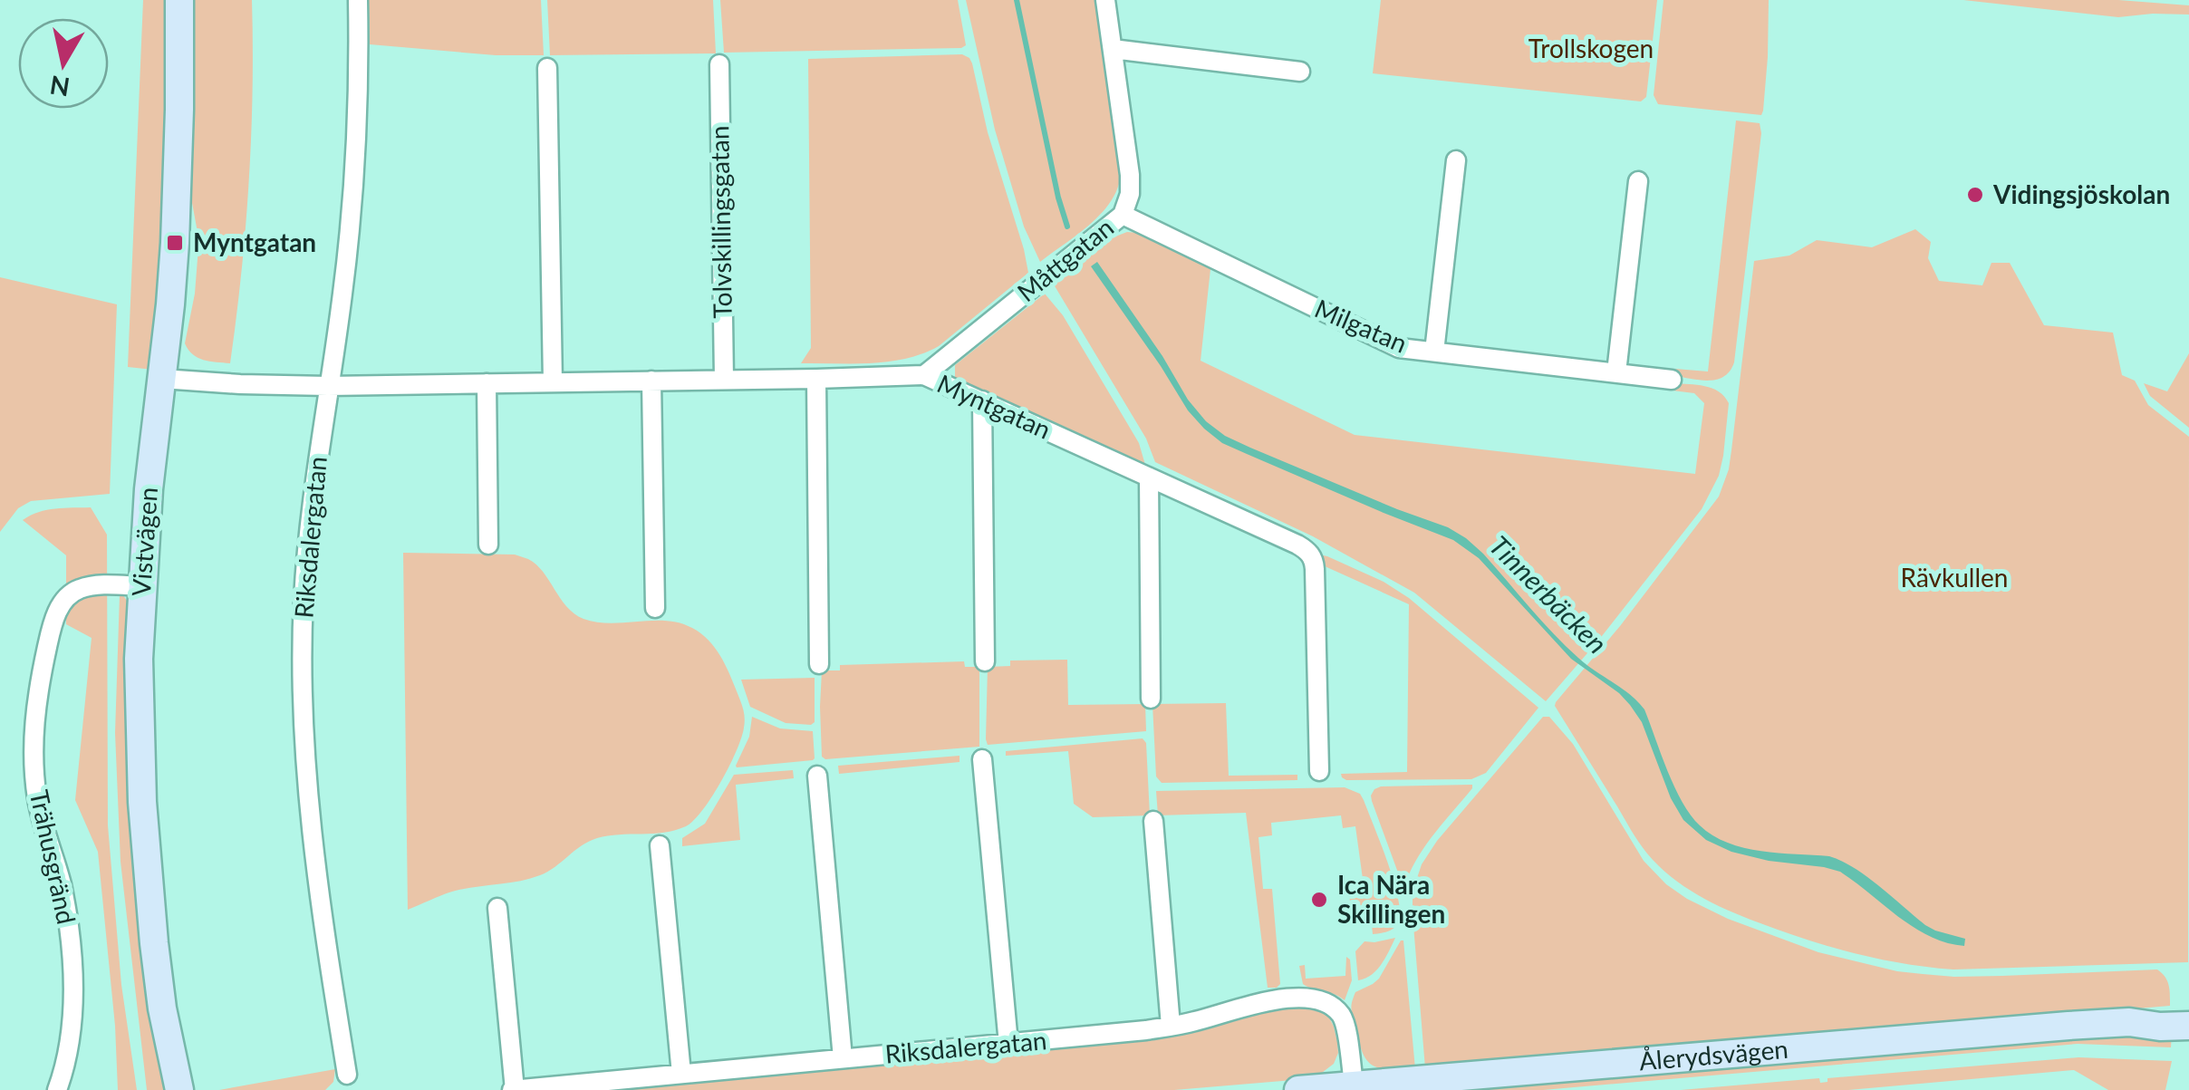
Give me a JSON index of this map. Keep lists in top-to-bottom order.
{
  "streets": {
    "main road": ["Vistvägen", "Ålerydsvägen"],
    "street": [
      "Tolvskillingsgatan",
      "Måttgatan",
      "Milgatan",
      "Myntgatan",
      "Riksdalergatan",
      "Trähusgränd"
    ]
  },
  "crossings": [
    ["Tolvskillingsgatan", "Myntgatan"],
    ["Måttgatan", "Milgatan"],
    ["Måttgatan", "Myntgatan"],
    ["Myntgatan", "Riksdalergatan"],
    ["Myntgatan", "Vistvägen"],
    ["Riksdalergatan", "Ålerydsvägen"],
    ["Vistvägen", "Trähusgränd"]
  ],
  "water": ["Tinnerbäcken"],
  "parks": ["Trollskogen", "Rävkullen"],
  "places": {
    "other": ["Vidingsjöskolan", "Ica Nära Skillingen"],
    "transit": ["Myntgatan"]
  },
  "north": "bottom"
}
